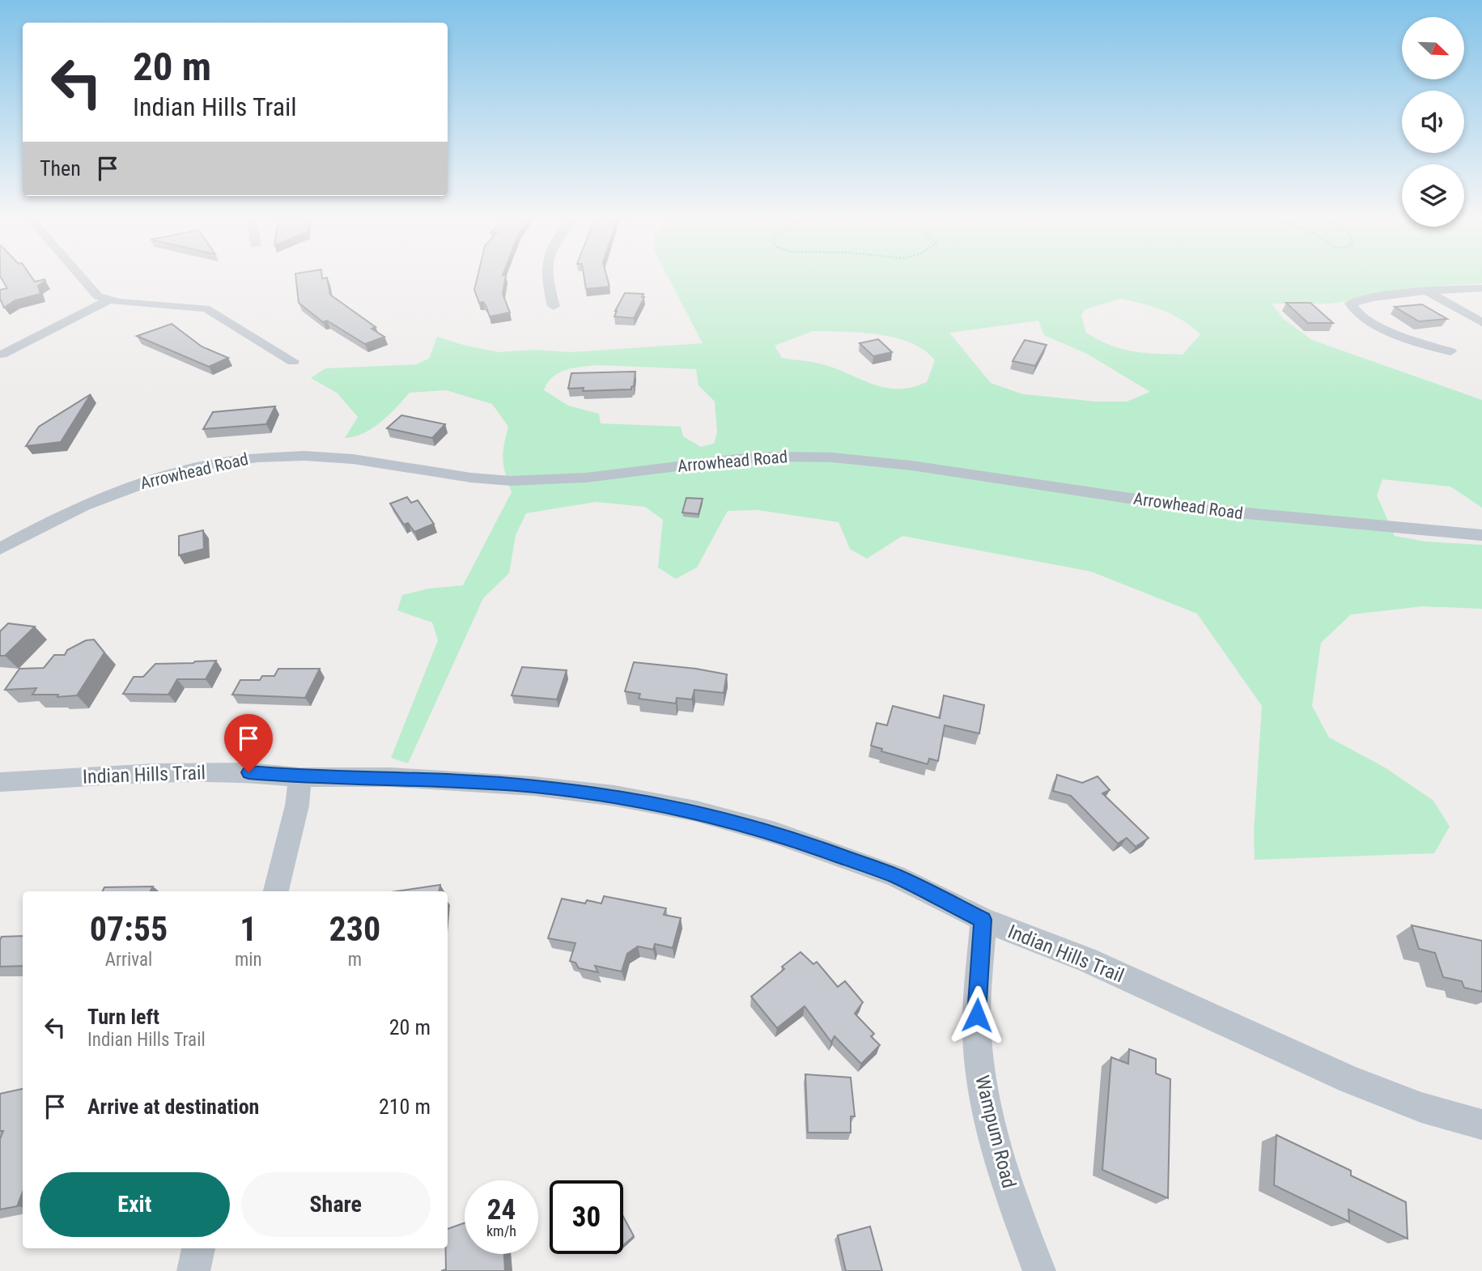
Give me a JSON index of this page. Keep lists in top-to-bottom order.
{
  "streets": {
    "street": ["Arrowhead Road", "Indian Hills Trail", "Wampum Road"]
  },
  "crossings": [
    ["Indian Hills Trail", "Wampum Road"]
  ],
  "north": "bottom right",
  "page": {
    "turn": ["20 m", "Indian Hills Trail"],
    "then": "Then",
    "eta": [
      "07:55",
      "Arrival",
      "1",
      "min",
      "230",
      "m"
    ],
    "list": [
      {
        "name": "Turn left",
        "note": "Indian Hills Trail",
        "value": "20 m"
      },
      {
        "name": "Arrive at destination",
        "value": "210 m"
      }
    ],
    "buttons": ["Exit", "Share"],
    "speed": "24 km/h",
    "limit": "30"
  }
}
